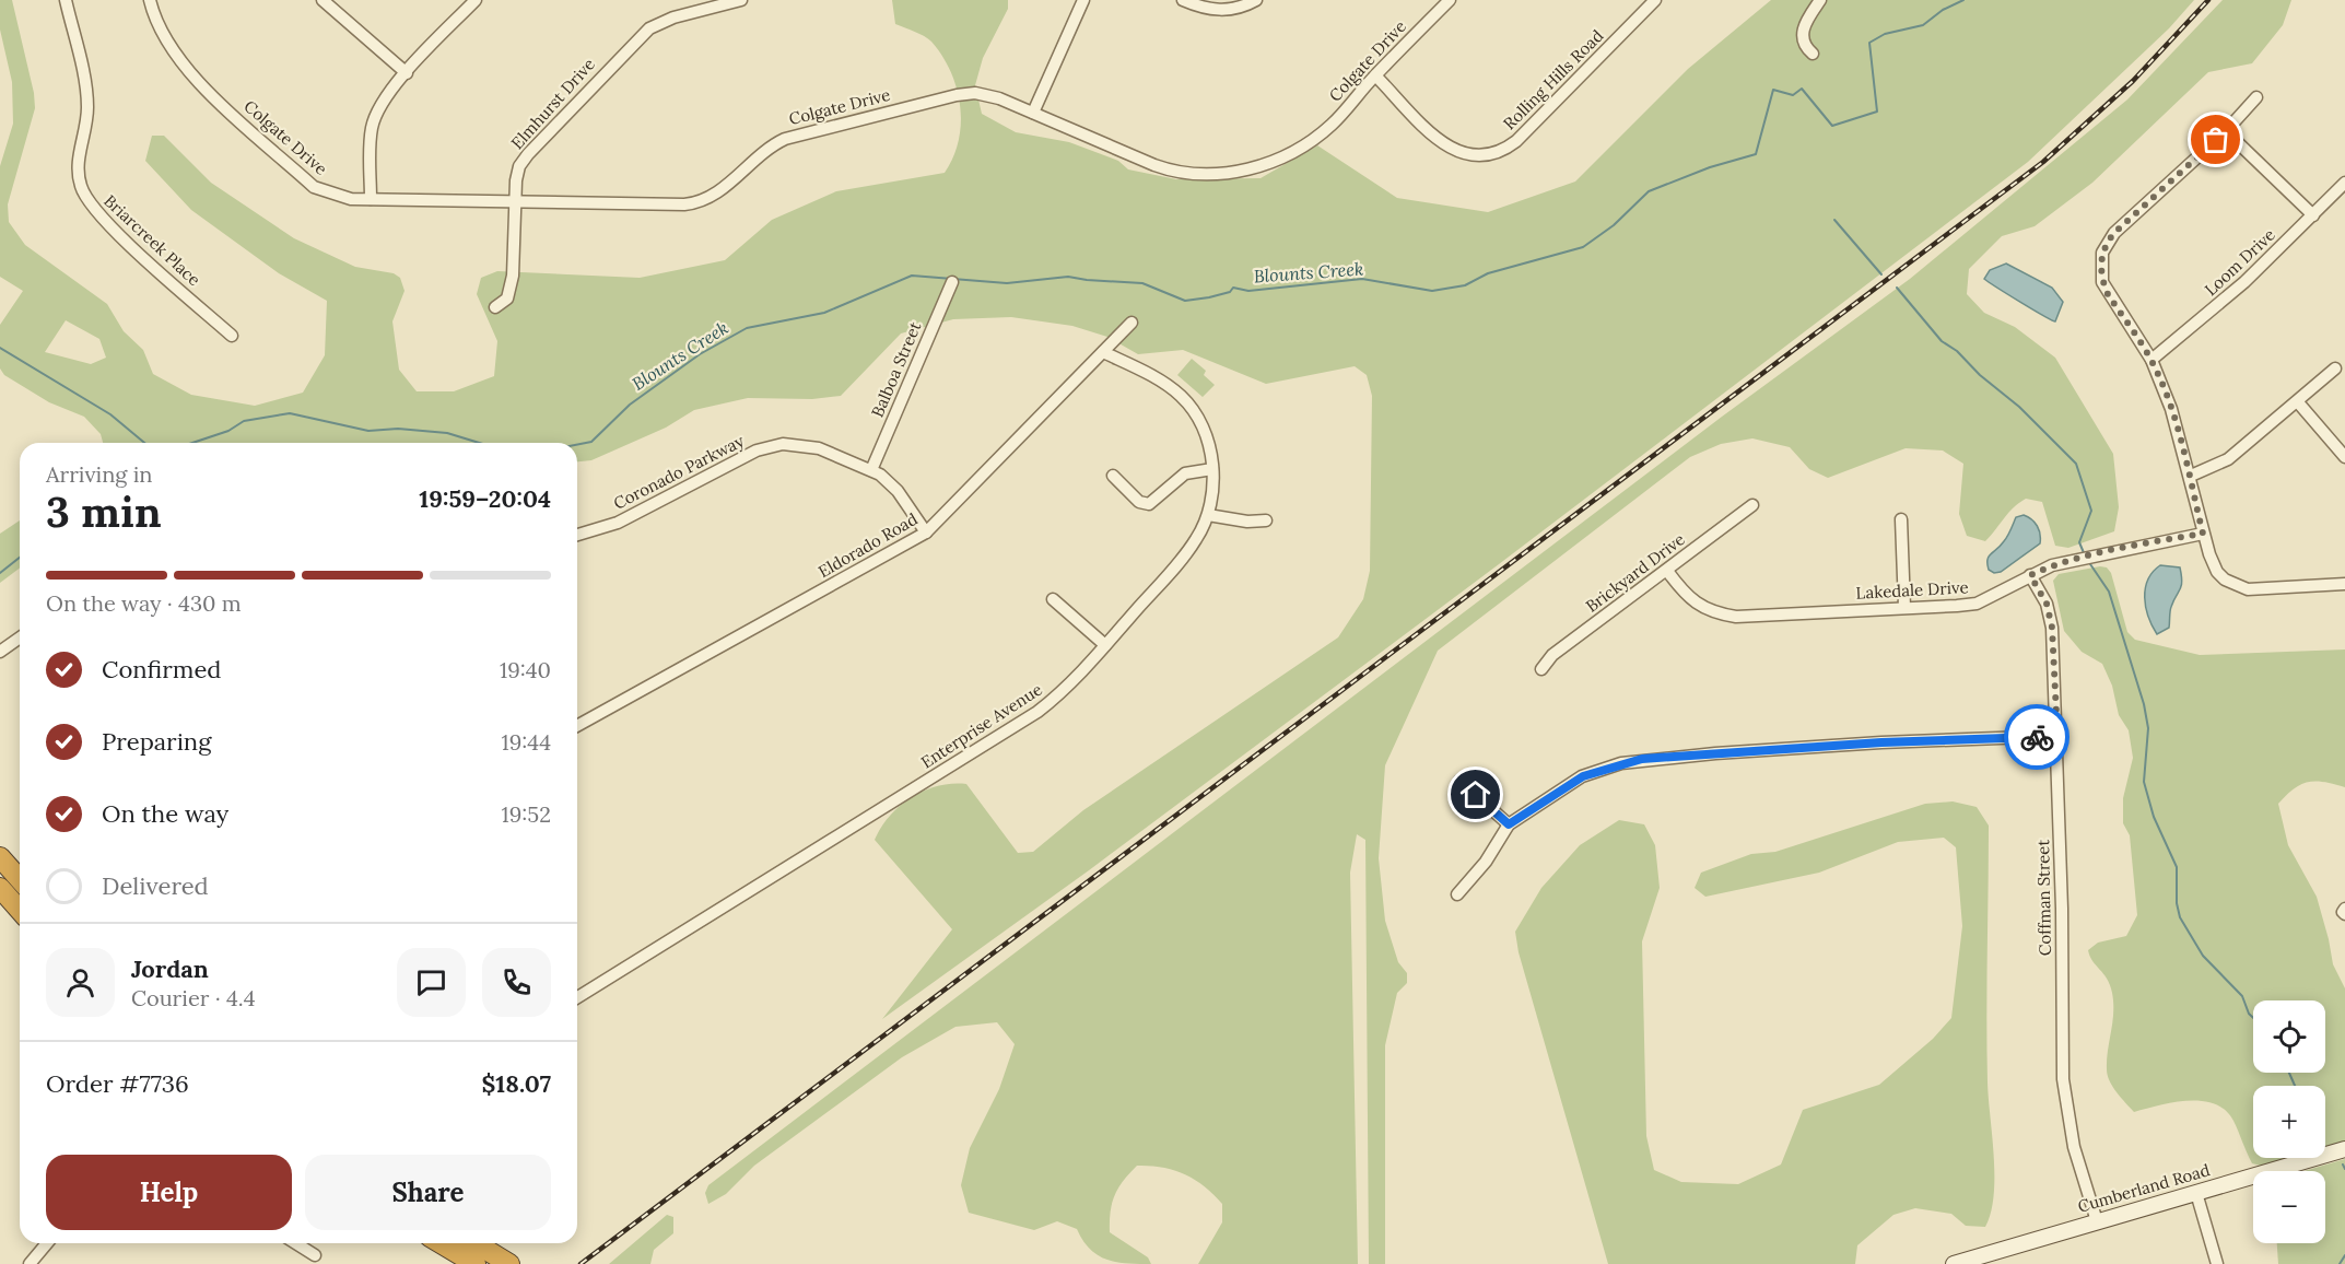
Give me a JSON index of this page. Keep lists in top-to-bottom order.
{
  "streets": {
    "main road": ["Cumberland Road"],
    "street": [
      "Colgate Drive",
      "Rolling Hills Road",
      "Elmhurst Drive",
      "Briarcreek Place",
      "Loom Drive",
      "Balboa Street",
      "Coronado Parkway",
      "Eldorado Road",
      "Brickyard Drive",
      "Lakedale Drive",
      "Enterprise Avenue",
      "Coffman Street"
    ]
  },
  "crossings": [
    ["Colgate Drive", "Rolling Hills Road"],
    ["Colgate Drive", "Elmhurst Drive"],
    ["Balboa Street", "Coronado Parkway"],
    ["Coronado Parkway", "Eldorado Road"],
    ["Eldorado Road", "Enterprise Avenue"],
    ["Brickyard Drive", "Lakedale Drive"],
    ["Lakedale Drive", "Coffman Street"],
    ["Coffman Street", "Cumberland Road"]
  ],
  "water": ["Blounts Creek"],
  "page": {
    "heading": ["3 min", "Arriving in", "19:59–20:04"],
    "panel": [
      "Jordan",
      "Courier · 4.4",
      "Order #7736",
      "$18.07"
    ],
    "bar": "On the way · 430 m",
    "list": [
      ["Confirmed", "19:40"],
      ["Preparing", "19:44"],
      ["On the way", "19:52"],
      "Delivered"
    ],
    "map_buttons": ["+", "−"],
    "buttons": ["Help", "Share"]
  }
}
